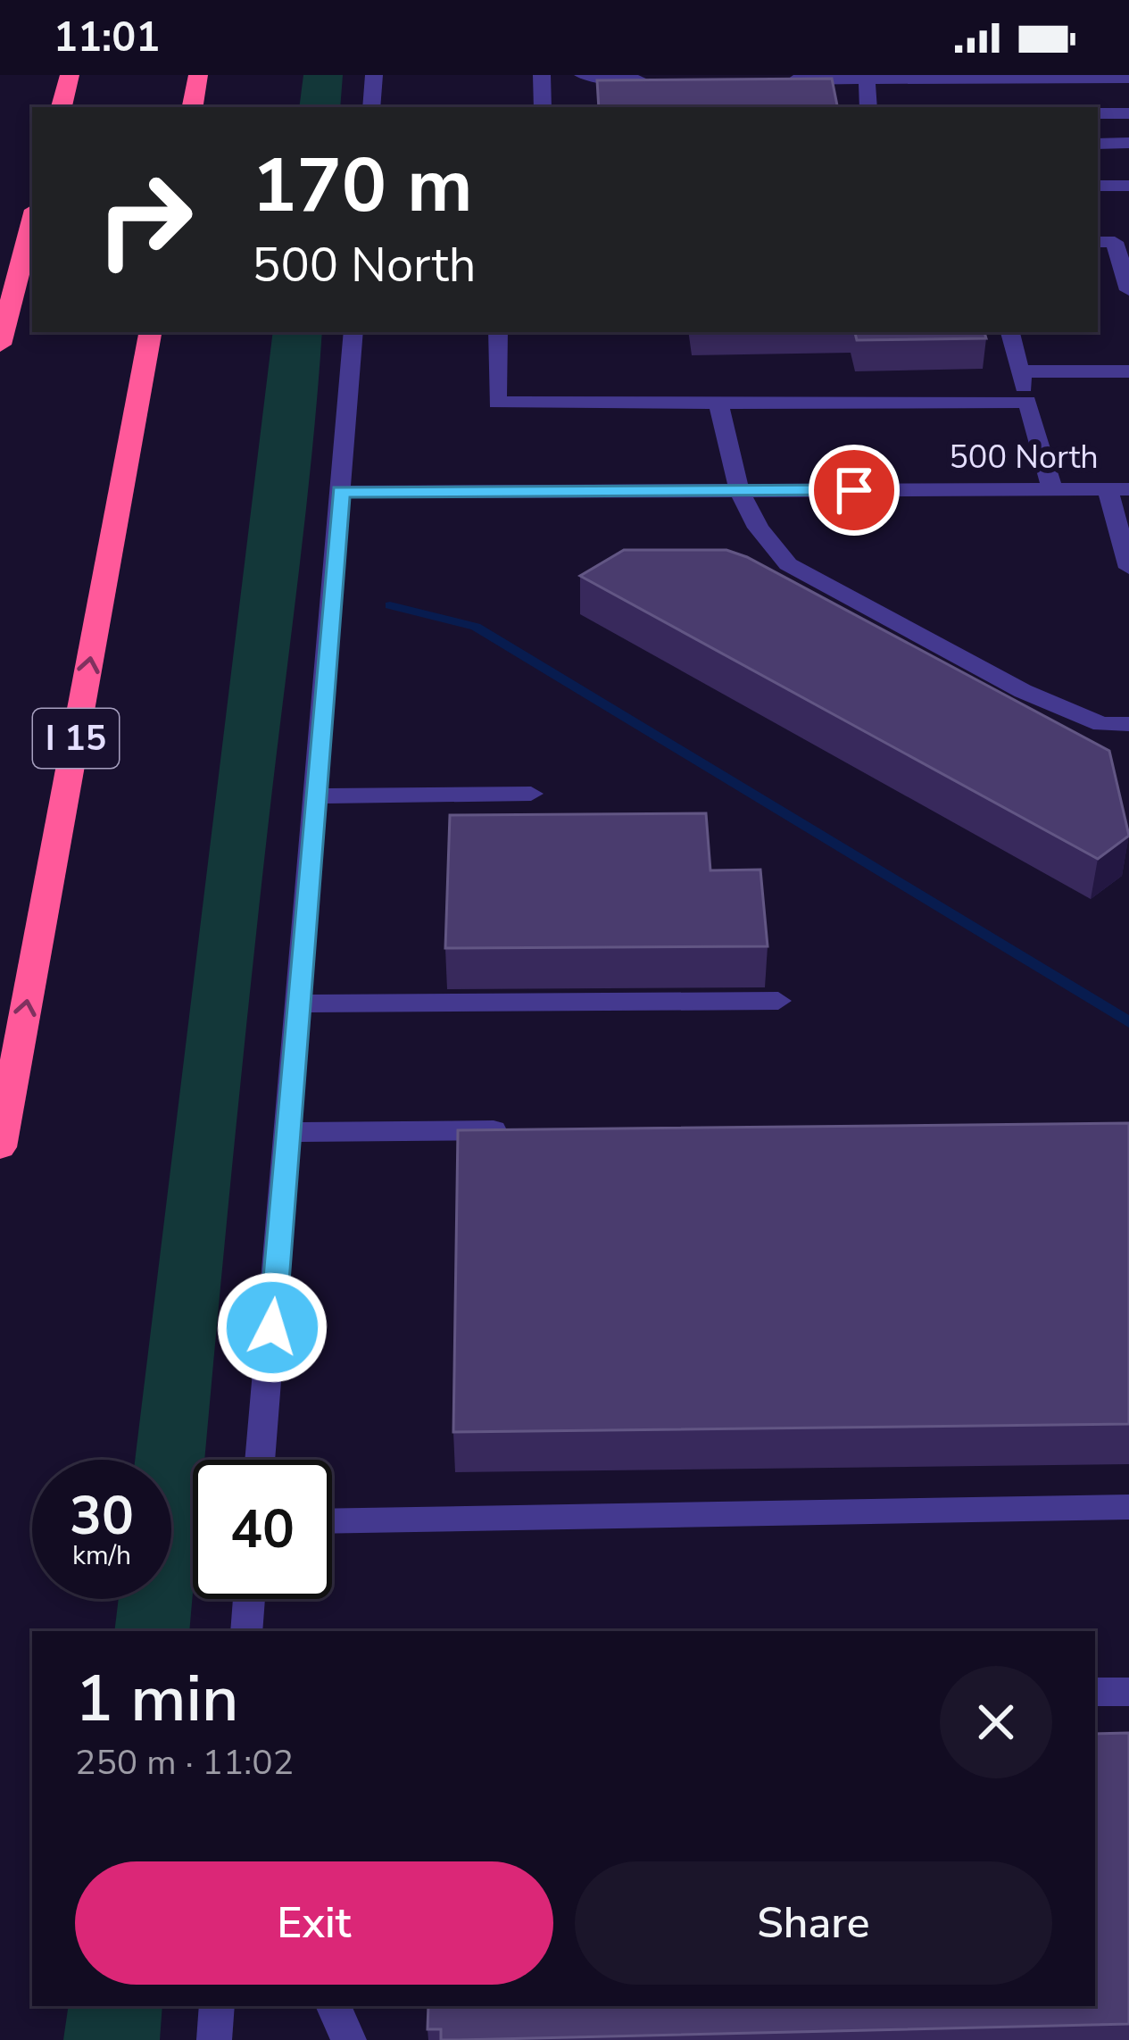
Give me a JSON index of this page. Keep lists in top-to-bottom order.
{
  "streets": {
    "highway": ["I 15"],
    "street": ["500 North"]
  },
  "page": {
    "status": "11:01",
    "turn": ["170 m", "500 North"],
    "speed": "30 km/h",
    "limit": "40",
    "heading": ["1 min", "250 m · 11:02"],
    "buttons": ["Exit", "Share"]
  }
}
